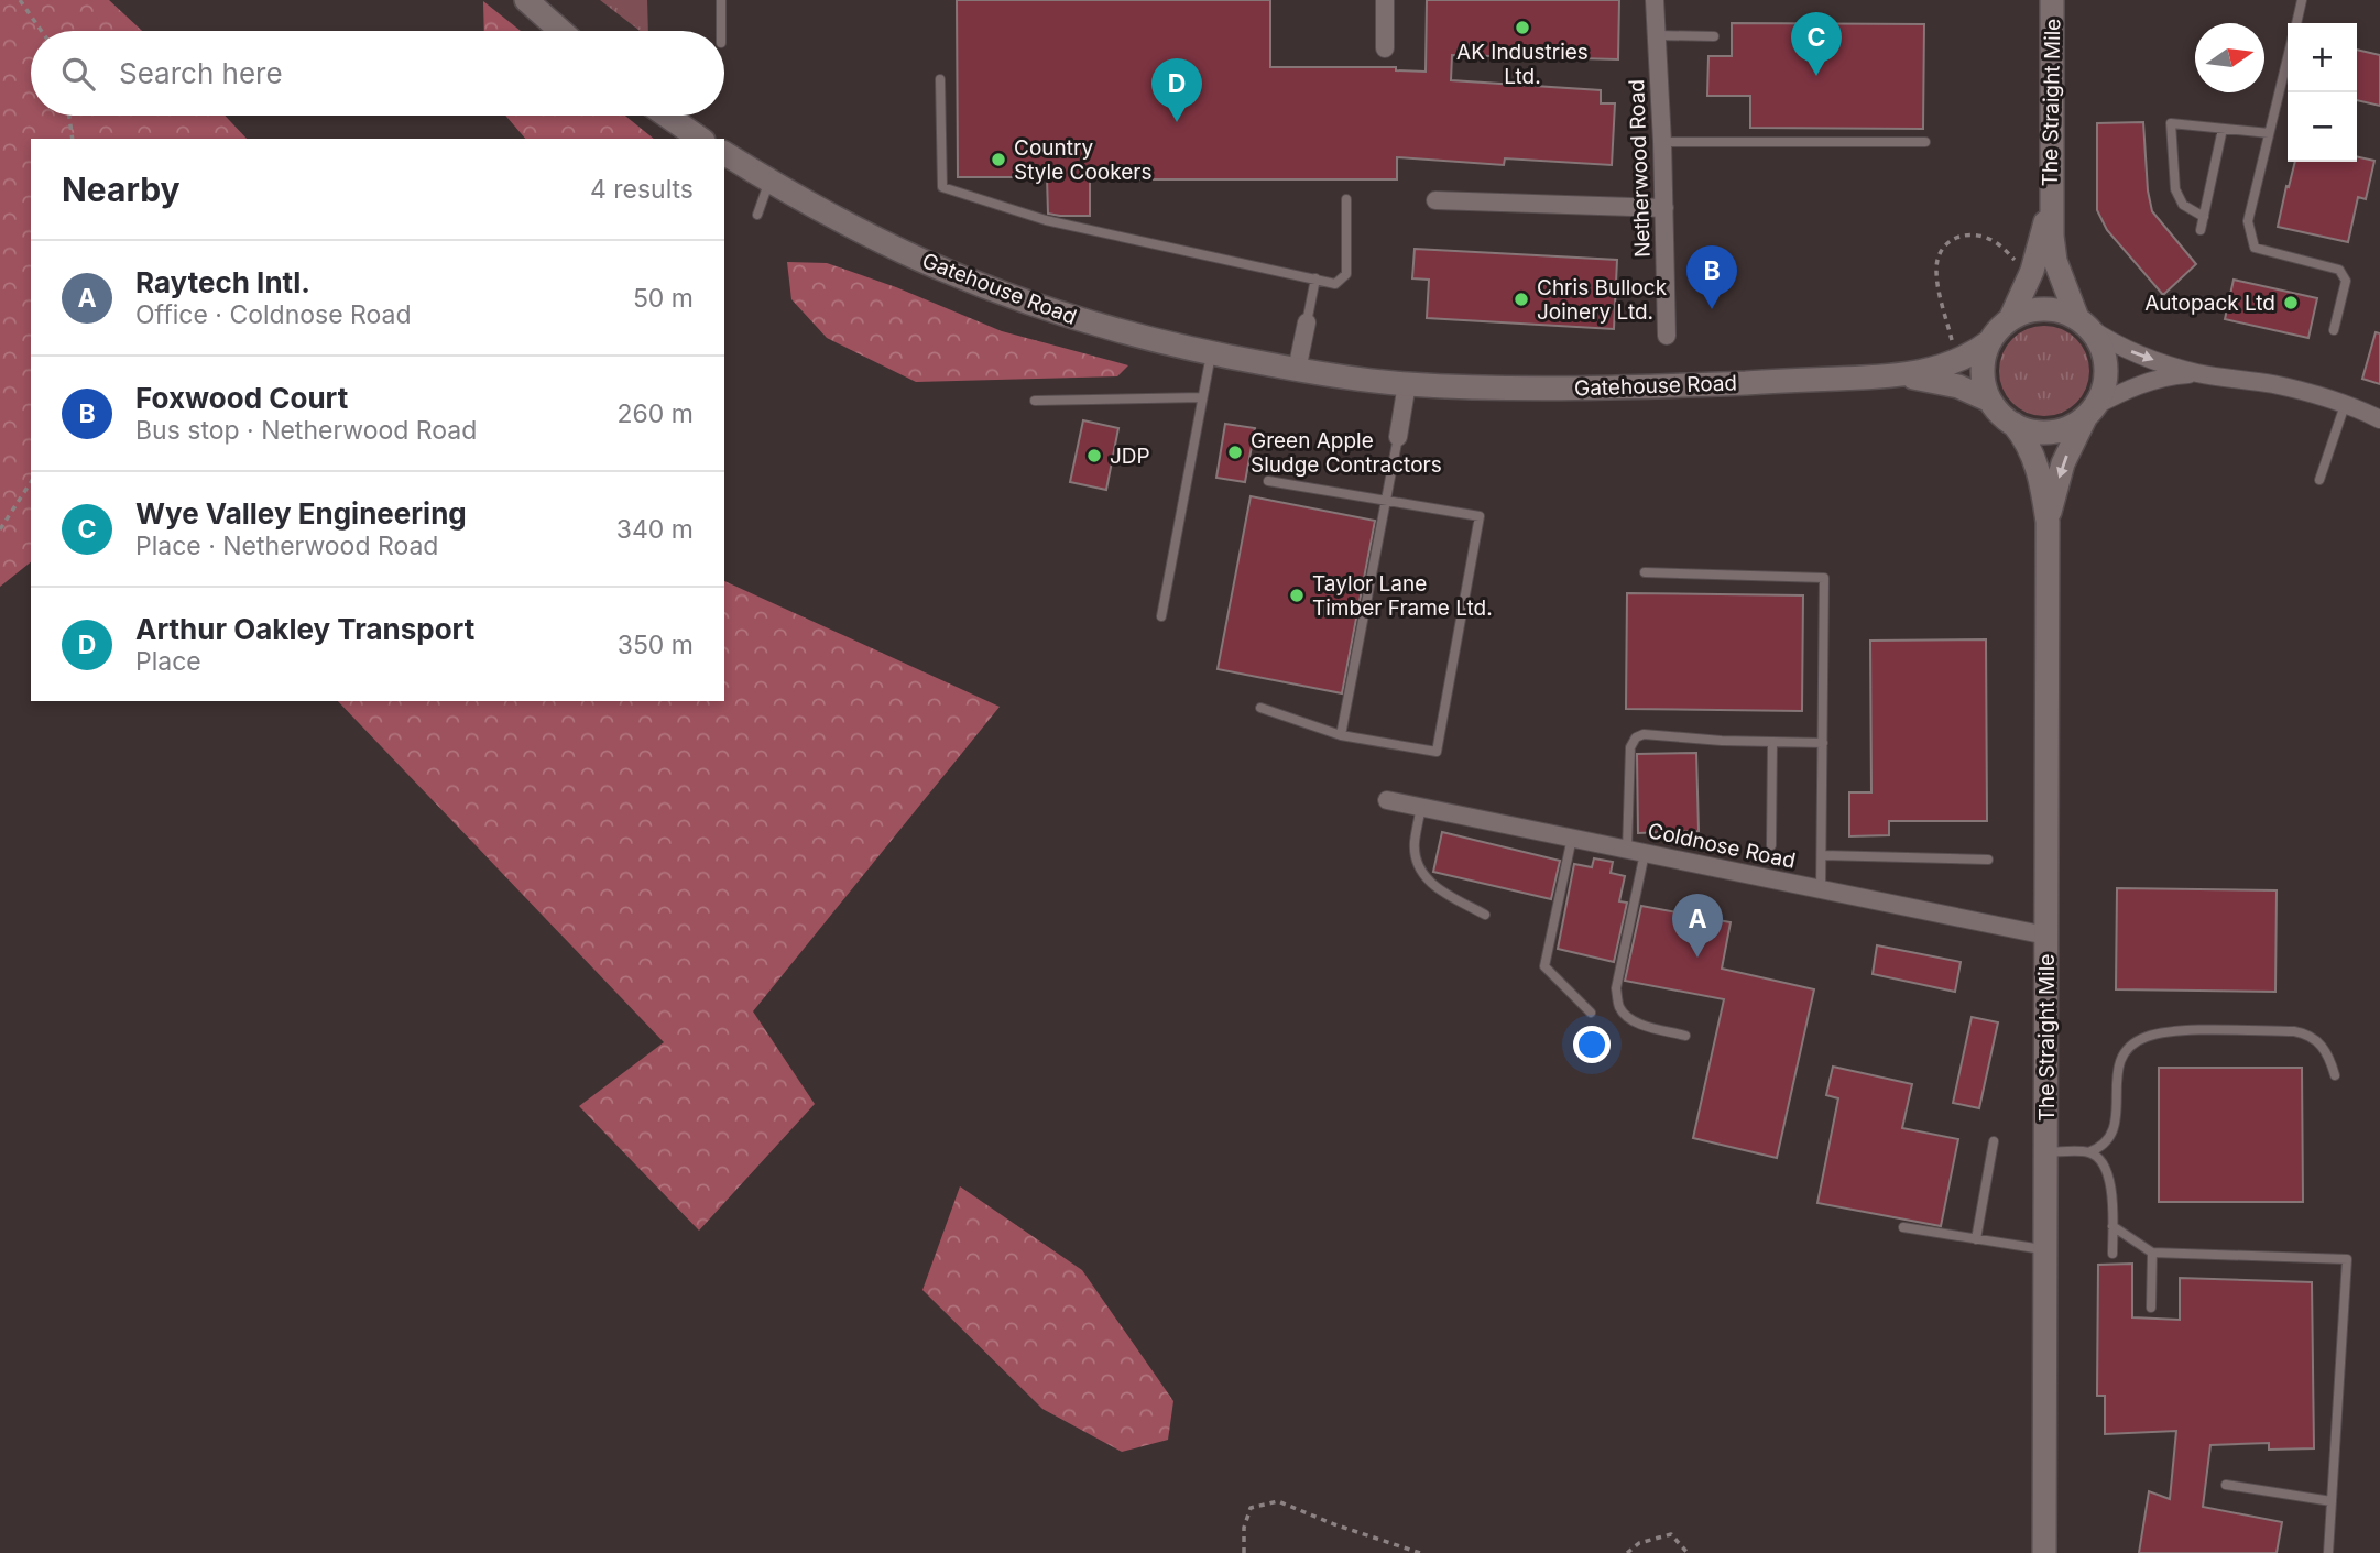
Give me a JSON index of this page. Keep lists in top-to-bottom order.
{
  "streets": {
    "main road": ["The Straight Mile", "Gatehouse Road"],
    "street": ["Netherwood Road", "Coldnose Road"]
  },
  "crossings": [
    ["The Straight Mile", "Gatehouse Road"],
    ["The Straight Mile", "Coldnose Road"]
  ],
  "places": [
    "AK Industries Ltd.",
    "Country Style Cookers",
    "Chris Bullock Joinery Ltd.",
    "Autopack Ltd",
    "Green Apple Sludge Contractors",
    "JDP",
    "Taylor Lane Timber Frame Ltd."
  ],
  "north": "right",
  "page": {
    "pins": [
      "C",
      "D",
      "B",
      "A"
    ],
    "map_buttons": ["+", "−"],
    "search": "Search here",
    "heading": ["Nearby", "4 results"],
    "list": [
      {
        "mark": "A",
        "name": "Raytech Intl.",
        "note": "Office · Coldnose Road",
        "value": "50 m"
      },
      {
        "mark": "B",
        "name": "Foxwood Court",
        "note": "Bus stop · Netherwood Road",
        "value": "260 m"
      },
      {
        "mark": "C",
        "name": "Wye Valley Engineering",
        "note": "Place · Netherwood Road",
        "value": "340 m"
      },
      {
        "mark": "D",
        "name": "Arthur Oakley Transport",
        "note": "Place",
        "value": "350 m"
      }
    ]
  }
}
